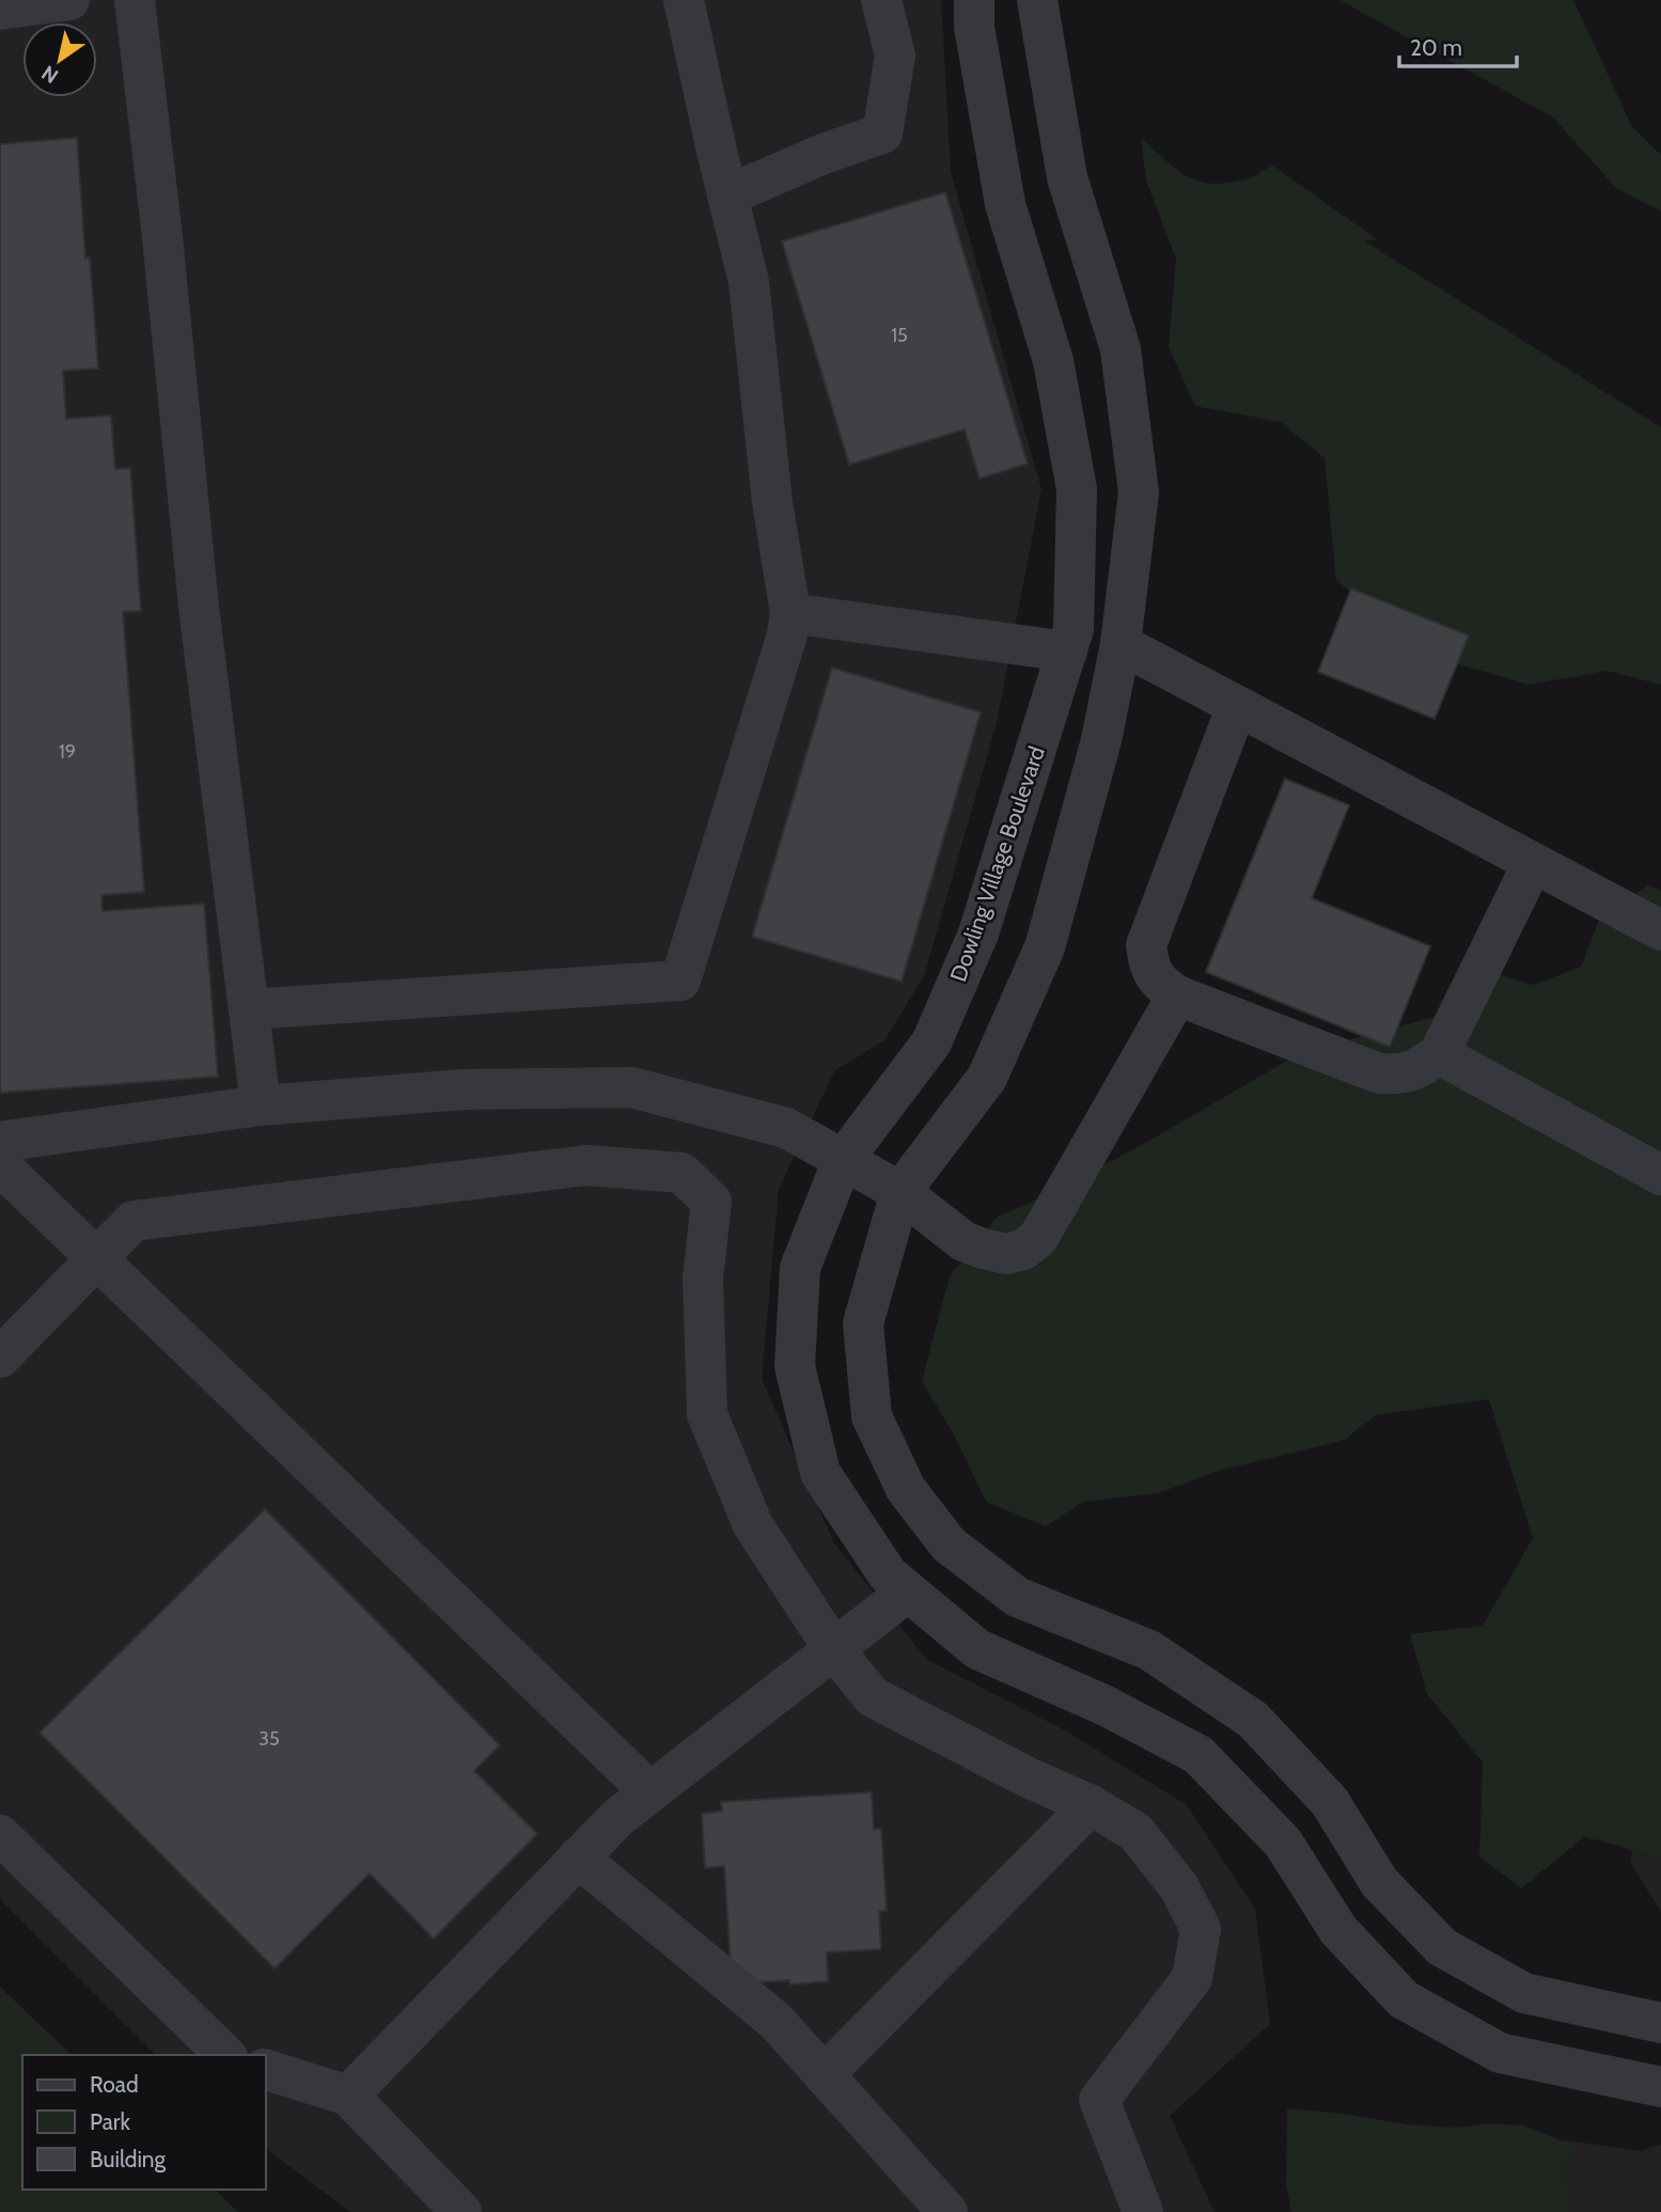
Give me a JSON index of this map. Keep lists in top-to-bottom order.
{
  "streets": {
    "street": ["Dowling Village Boulevard"]
  },
  "house_numbers": ["15", "19", "35"],
  "legend": ["Road", "Park", "Building"],
  "scale_bar": "20 m",
  "north": "bottom left"
}
